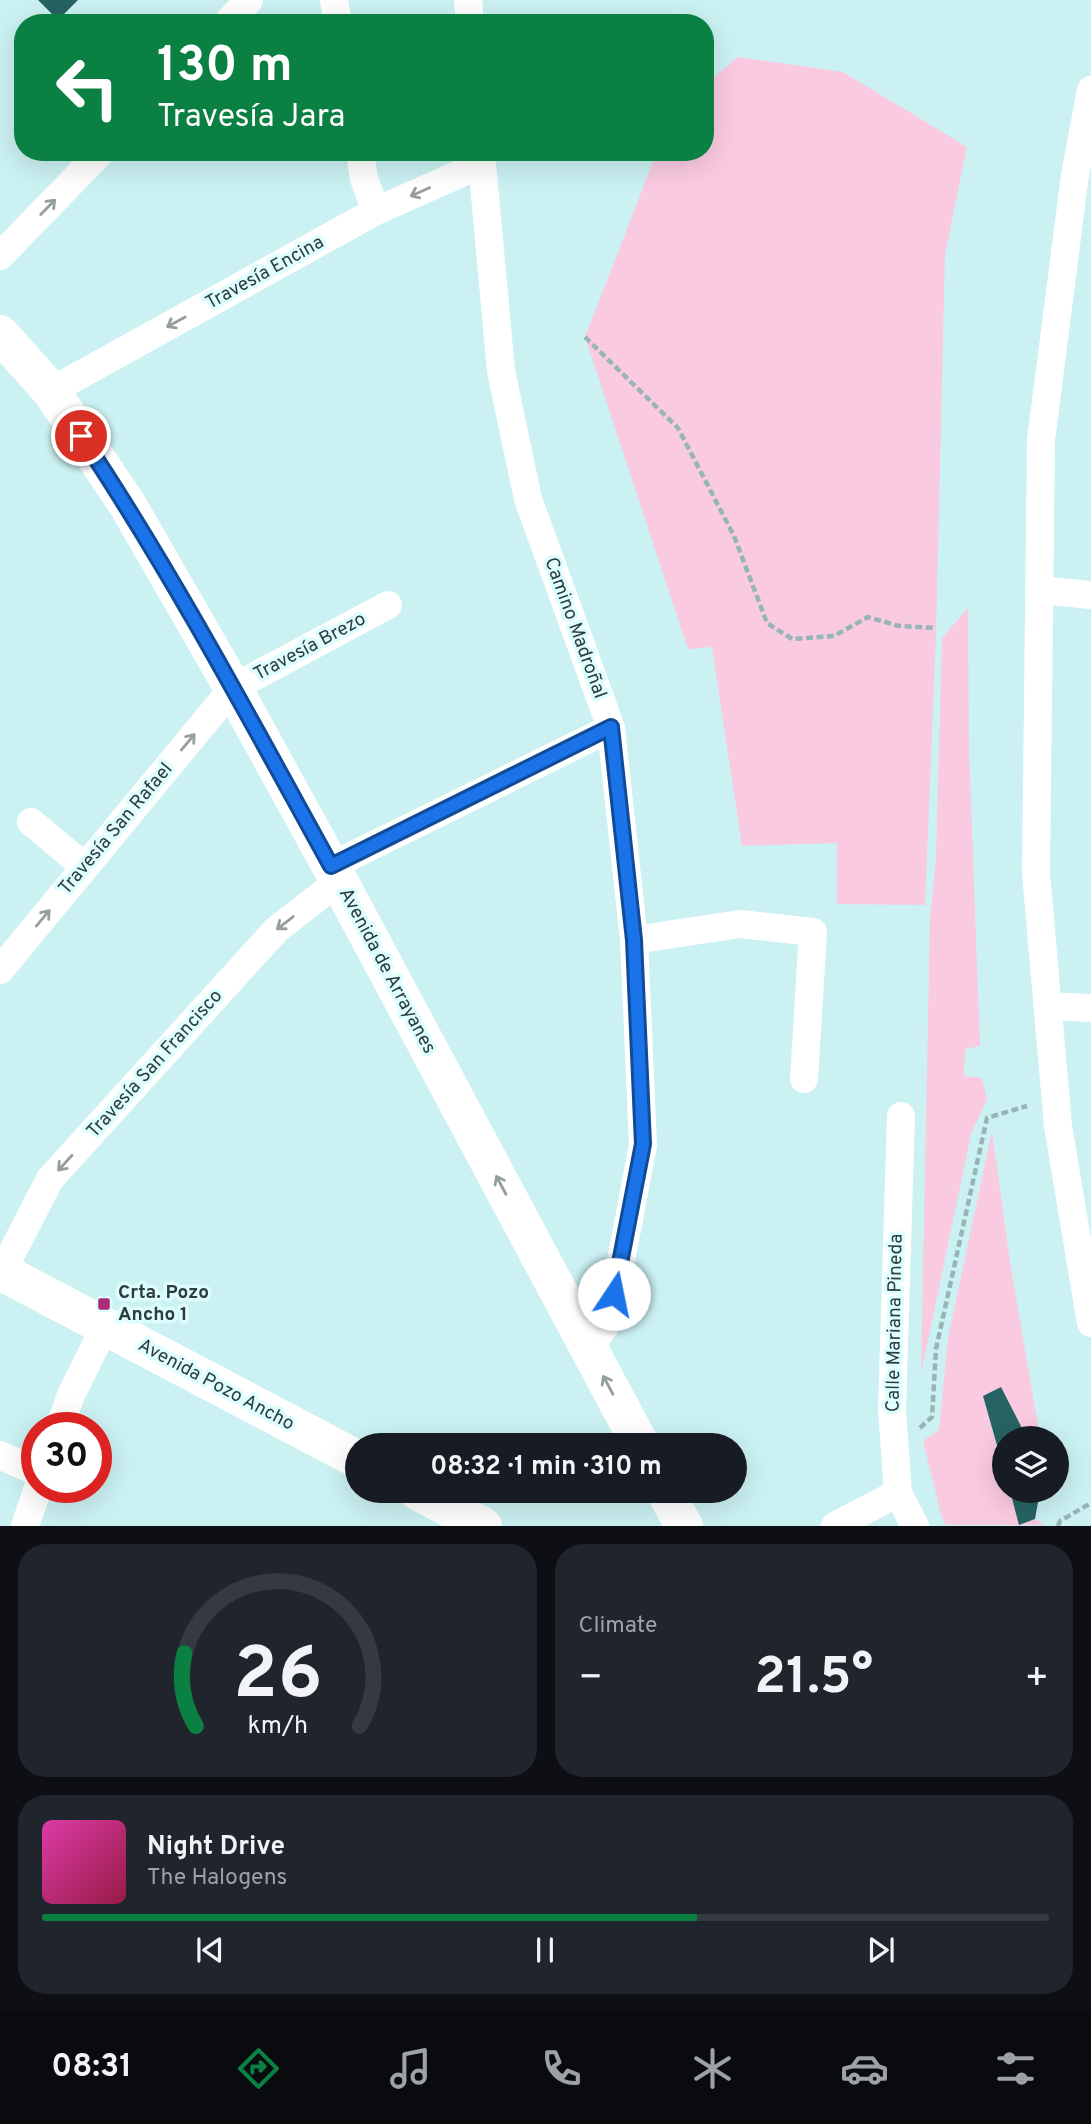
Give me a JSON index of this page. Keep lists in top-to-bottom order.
{
  "streets": {
    "street": [
      "Travesía Encina",
      "Camino Madroñal",
      "Travesía Brezo",
      "Travesía San Rafael",
      "Avenida de Arrayanes",
      "Travesía San Francisco",
      "Calle Mariana Pineda",
      "Avenida Pozo Ancho"
    ]
  },
  "crossings": [
    ["Travesía Encina", "Avenida de Arrayanes"],
    ["Camino Madroñal", "Avenida de Arrayanes"],
    ["Camino Madroñal", "Travesía San Francisco"],
    ["Travesía Brezo", "Travesía San Rafael"],
    ["Travesía Brezo", "Avenida de Arrayanes"],
    ["Travesía San Rafael", "Avenida de Arrayanes"],
    ["Avenida de Arrayanes", "Travesía San Francisco"],
    ["Travesía San Francisco", "Avenida Pozo Ancho"]
  ],
  "one_way": ["Travesía San Rafael", "Avenida de Arrayanes", "Travesía San Francisco"],
  "places": {
    "transit": ["Crta. Pozo Ancho 1"]
  },
  "page": {
    "turn": ["130 m", "Travesía Jara"],
    "limit": "30",
    "trip": "08:32 · 1 min · 310 m",
    "tile": "Climate",
    "heat": ["−", "21.5°", "+"],
    "song": ["Night Drive", "The Halogens"],
    "tabs": "08:31",
    "gauge": ["26", "km/h"]
  }
}
